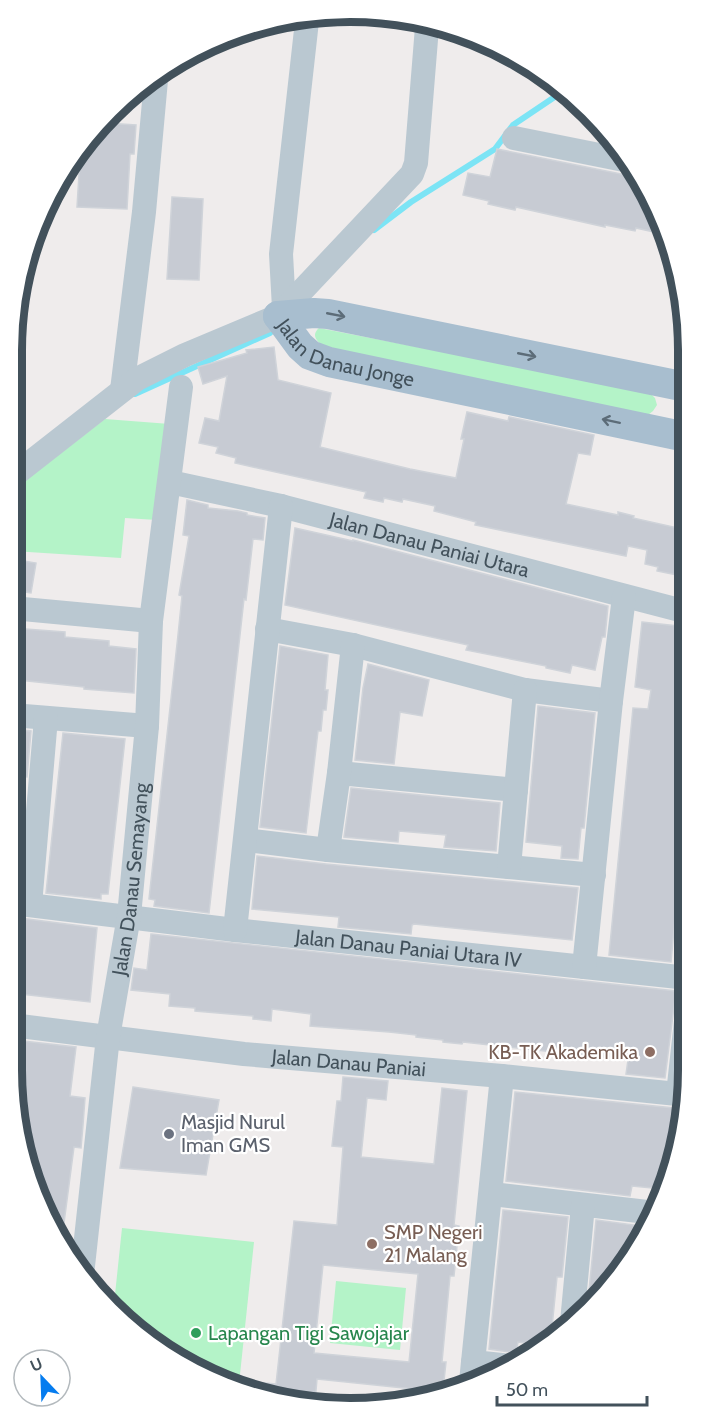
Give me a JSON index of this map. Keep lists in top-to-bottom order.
{
  "streets": {
    "main road": ["Jalan Danau Jonge"],
    "street": [
      "Jalan Danau Paniai Utara",
      "Jalan Danau Semayang",
      "Jalan Danau Paniai Utara IV",
      "Jalan Danau Paniai"
    ]
  },
  "crossings": [
    ["Jalan Danau Paniai Utara", "Jalan Danau Semayang"],
    ["Jalan Danau Semayang", "Jalan Danau Paniai Utara IV"],
    ["Jalan Danau Semayang", "Jalan Danau Paniai"]
  ],
  "places": [
    "KB-TK Akademika",
    "Masjid Nurul Iman GMS",
    "SMP Negeri 21 Malang",
    "Lapangan Tigi Sawojajar"
  ],
  "scale_bar": "50 m",
  "north": "top left"
}
